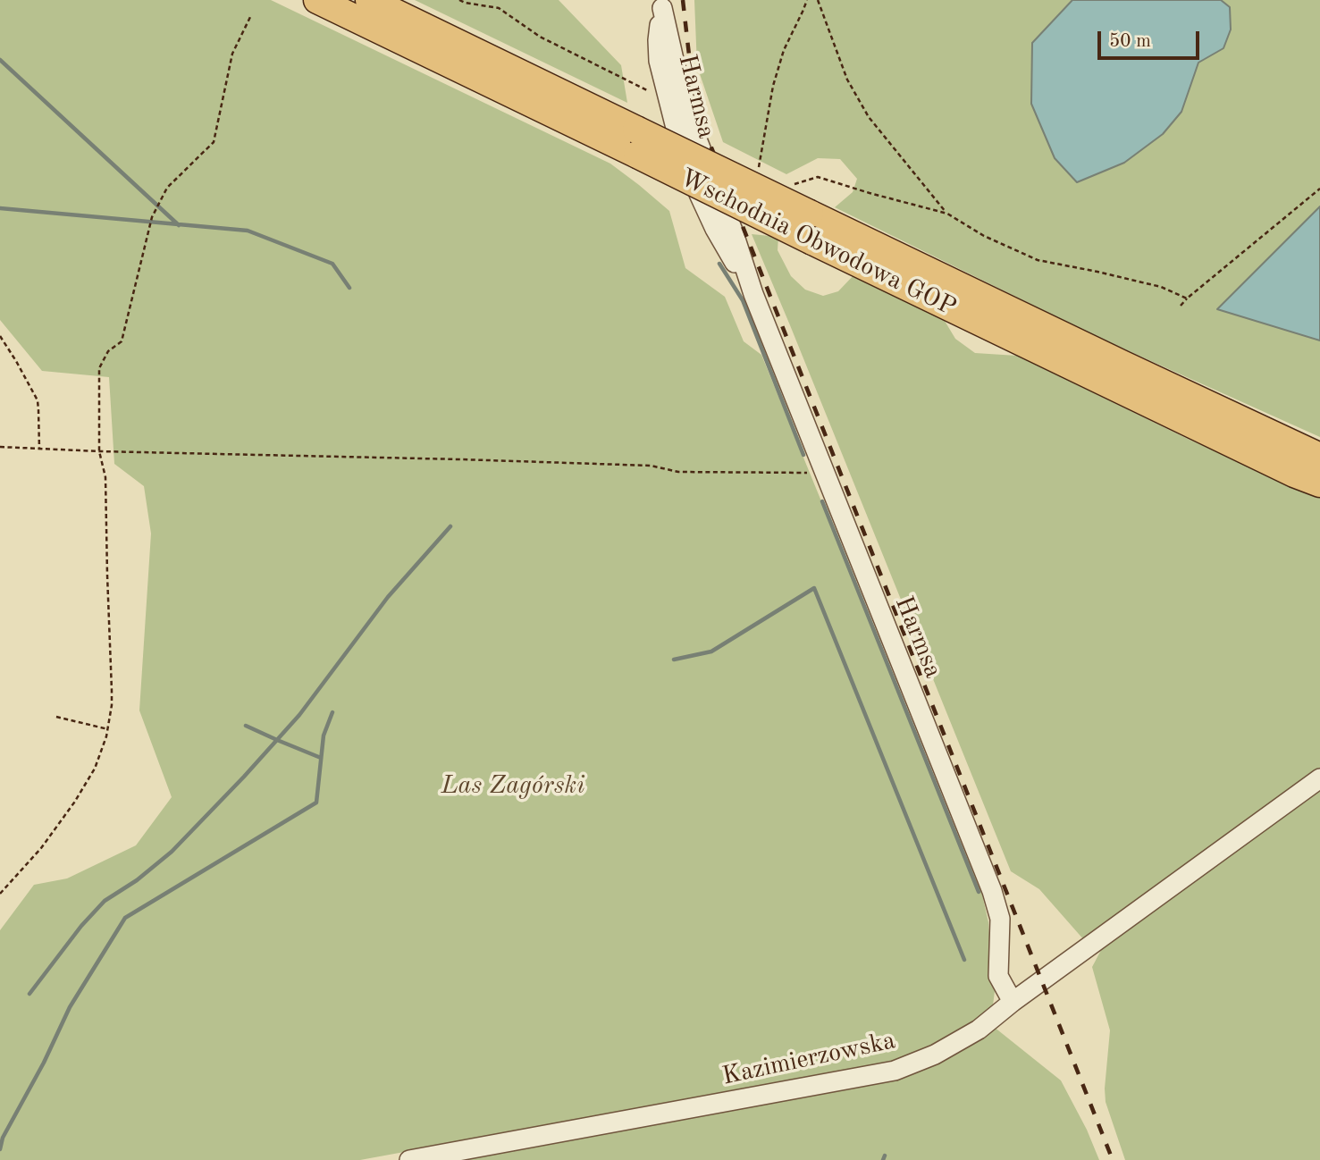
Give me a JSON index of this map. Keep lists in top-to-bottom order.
{
  "streets": {
    "highway": ["Wschodnia Obwodowa GOP"],
    "street": ["Harmsa", "Kazimierzowska"]
  },
  "crossings": [
    ["Harmsa", "Kazimierzowska"]
  ],
  "parks": ["Las Zagórski"],
  "scale_bar": "50 m"
}
